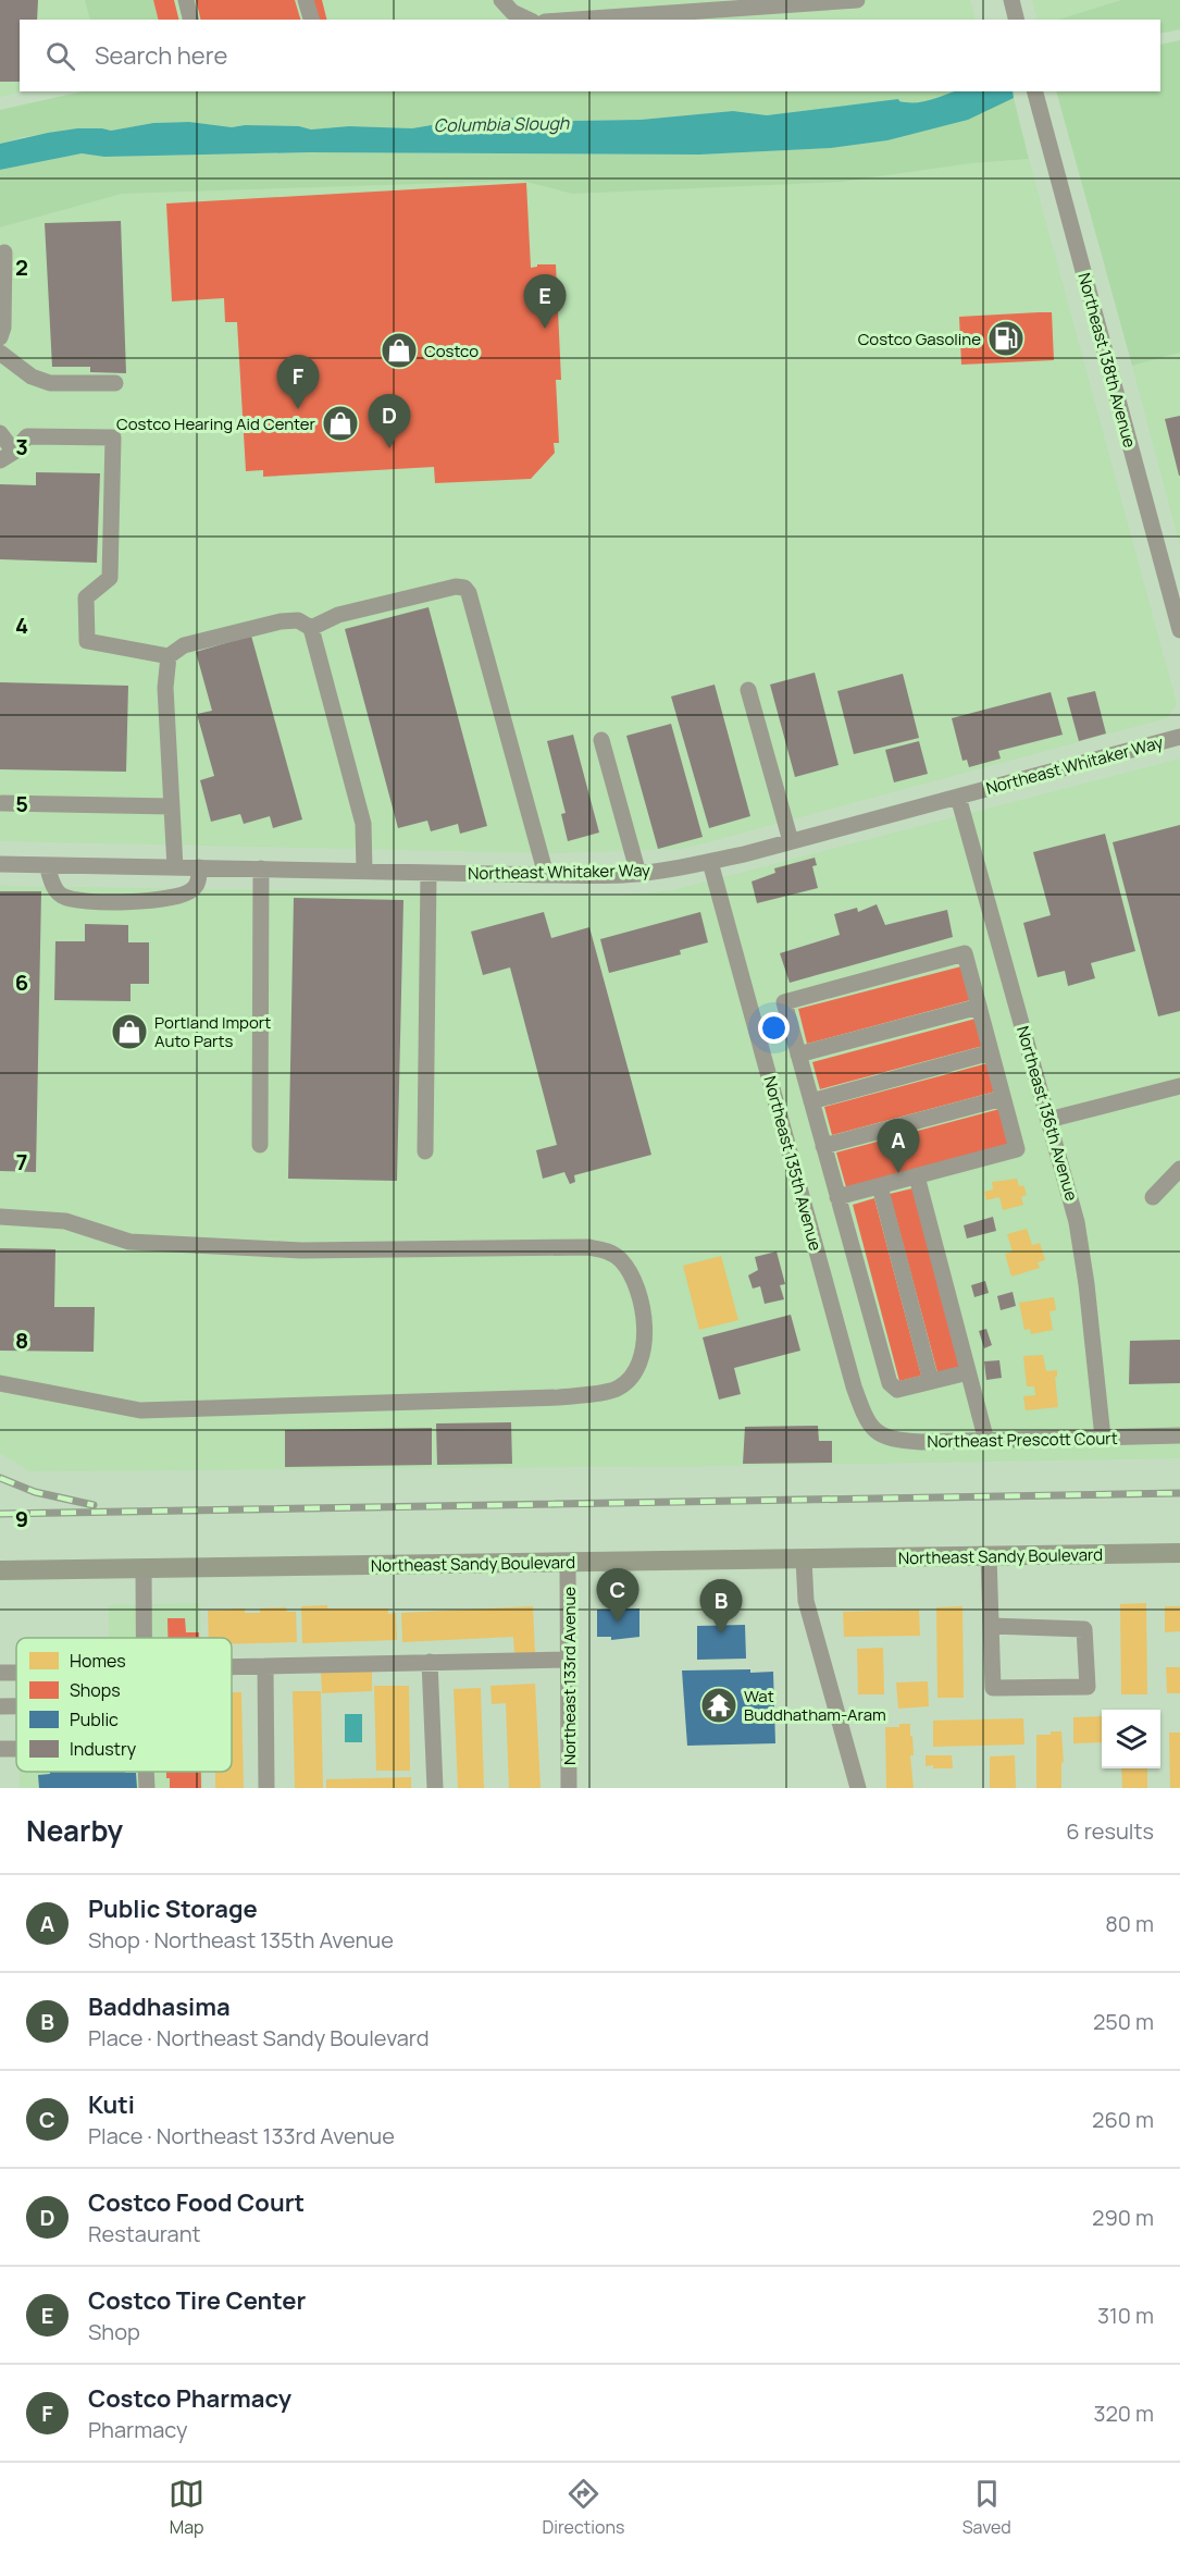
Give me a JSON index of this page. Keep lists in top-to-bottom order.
{
  "streets": {
    "main road": ["Northeast Sandy Boulevard"],
    "street": [
      "Northeast 138th Avenue",
      "Northeast Whitaker Way",
      "Northeast 136th Avenue",
      "Northeast 135th Avenue",
      "Northeast Prescott Court",
      "Northeast 133rd Avenue"
    ]
  },
  "crossings": [
    ["Northeast Whitaker Way", "Northeast 136th Avenue"],
    ["Northeast Whitaker Way", "Northeast 135th Avenue"],
    ["Northeast 136th Avenue", "Northeast Prescott Court"],
    ["Northeast 135th Avenue", "Northeast Prescott Court"],
    ["Northeast Sandy Boulevard", "Northeast 133rd Avenue"]
  ],
  "water": ["Columbia Slough"],
  "places": {
    "fuel station": ["Costco Gasoline"],
    "shop": ["Costco", "Costco Hearing Aid Center", "Portland Import Auto Parts"],
    "temple": ["Wat Buddhatham-Aram"]
  },
  "legend": [
    "Homes",
    "Shops",
    "Public",
    "Industry"
  ],
  "page": {
    "search": "Search here",
    "pins": [
      "E",
      "F",
      "D",
      "A",
      "C",
      "B"
    ],
    "heading": ["Nearby", "6 results"],
    "list": [
      {
        "mark": "A",
        "name": "Public Storage",
        "note": "Shop · Northeast 135th Avenue",
        "value": "80 m"
      },
      {
        "mark": "B",
        "name": "Baddhasima",
        "note": "Place · Northeast Sandy Boulevard",
        "value": "250 m"
      },
      {
        "mark": "C",
        "name": "Kuti",
        "note": "Place · Northeast 133rd Avenue",
        "value": "260 m"
      },
      {
        "mark": "D",
        "name": "Costco Food Court",
        "note": "Restaurant",
        "value": "290 m"
      },
      {
        "mark": "E",
        "name": "Costco Tire Center",
        "note": "Shop",
        "value": "310 m"
      },
      {
        "mark": "F",
        "name": "Costco Pharmacy",
        "note": "Pharmacy",
        "value": "320 m"
      }
    ],
    "nav": ["Map", "Directions", "Saved"]
  },
  "grid": {
    "rows": [
      "2",
      "3",
      "4",
      "5",
      "6",
      "7",
      "8",
      "9"
    ]
  }
}
